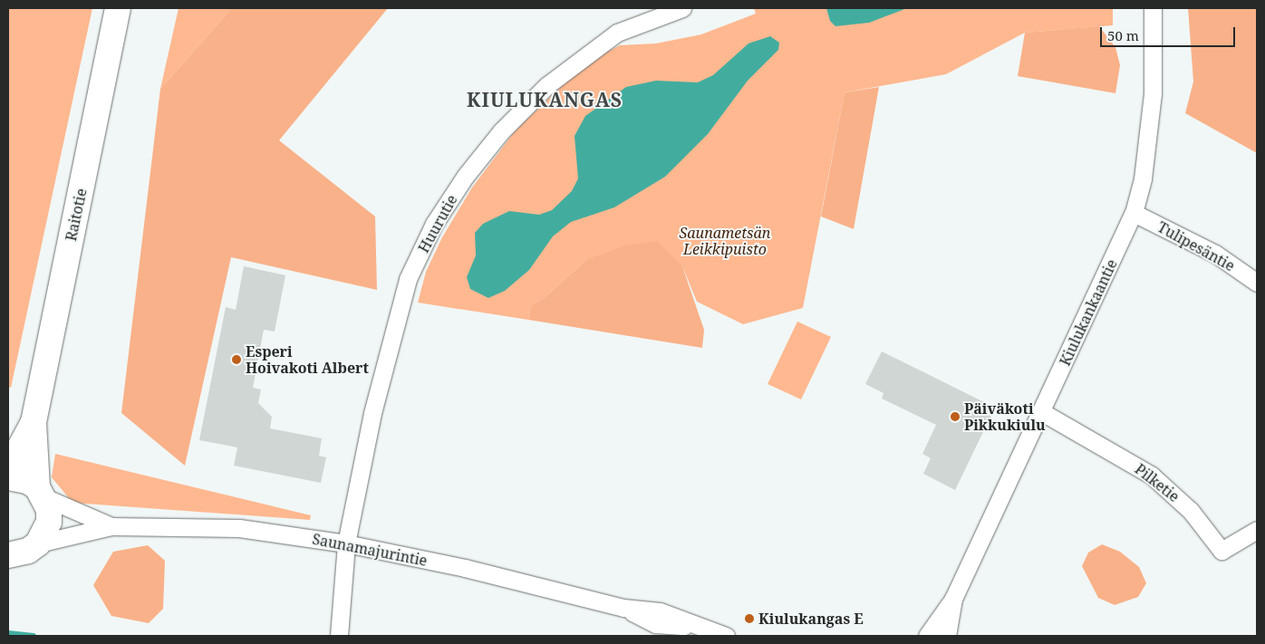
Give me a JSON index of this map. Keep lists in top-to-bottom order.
{
  "streets": {
    "main road": ["Raitotie"],
    "street": [
      "Huurutie",
      "Tulipesäntie",
      "Kiulukankaantie",
      "Pilketie",
      "Saunamajurintie"
    ]
  },
  "crossings": [
    ["Raitotie", "Saunamajurintie"],
    ["Huurutie", "Saunamajurintie"],
    ["Tulipesäntie", "Kiulukankaantie"],
    ["Kiulukankaantie", "Pilketie"]
  ],
  "districts": ["KIULUKANGAS"],
  "parks": ["Saunametsän Leikkipuisto"],
  "places": ["Esperi Hoivakoti Albert", "Päiväkoti Pikkukiulu", "Kiulukangas E"],
  "scale_bar": "50 m"
}
